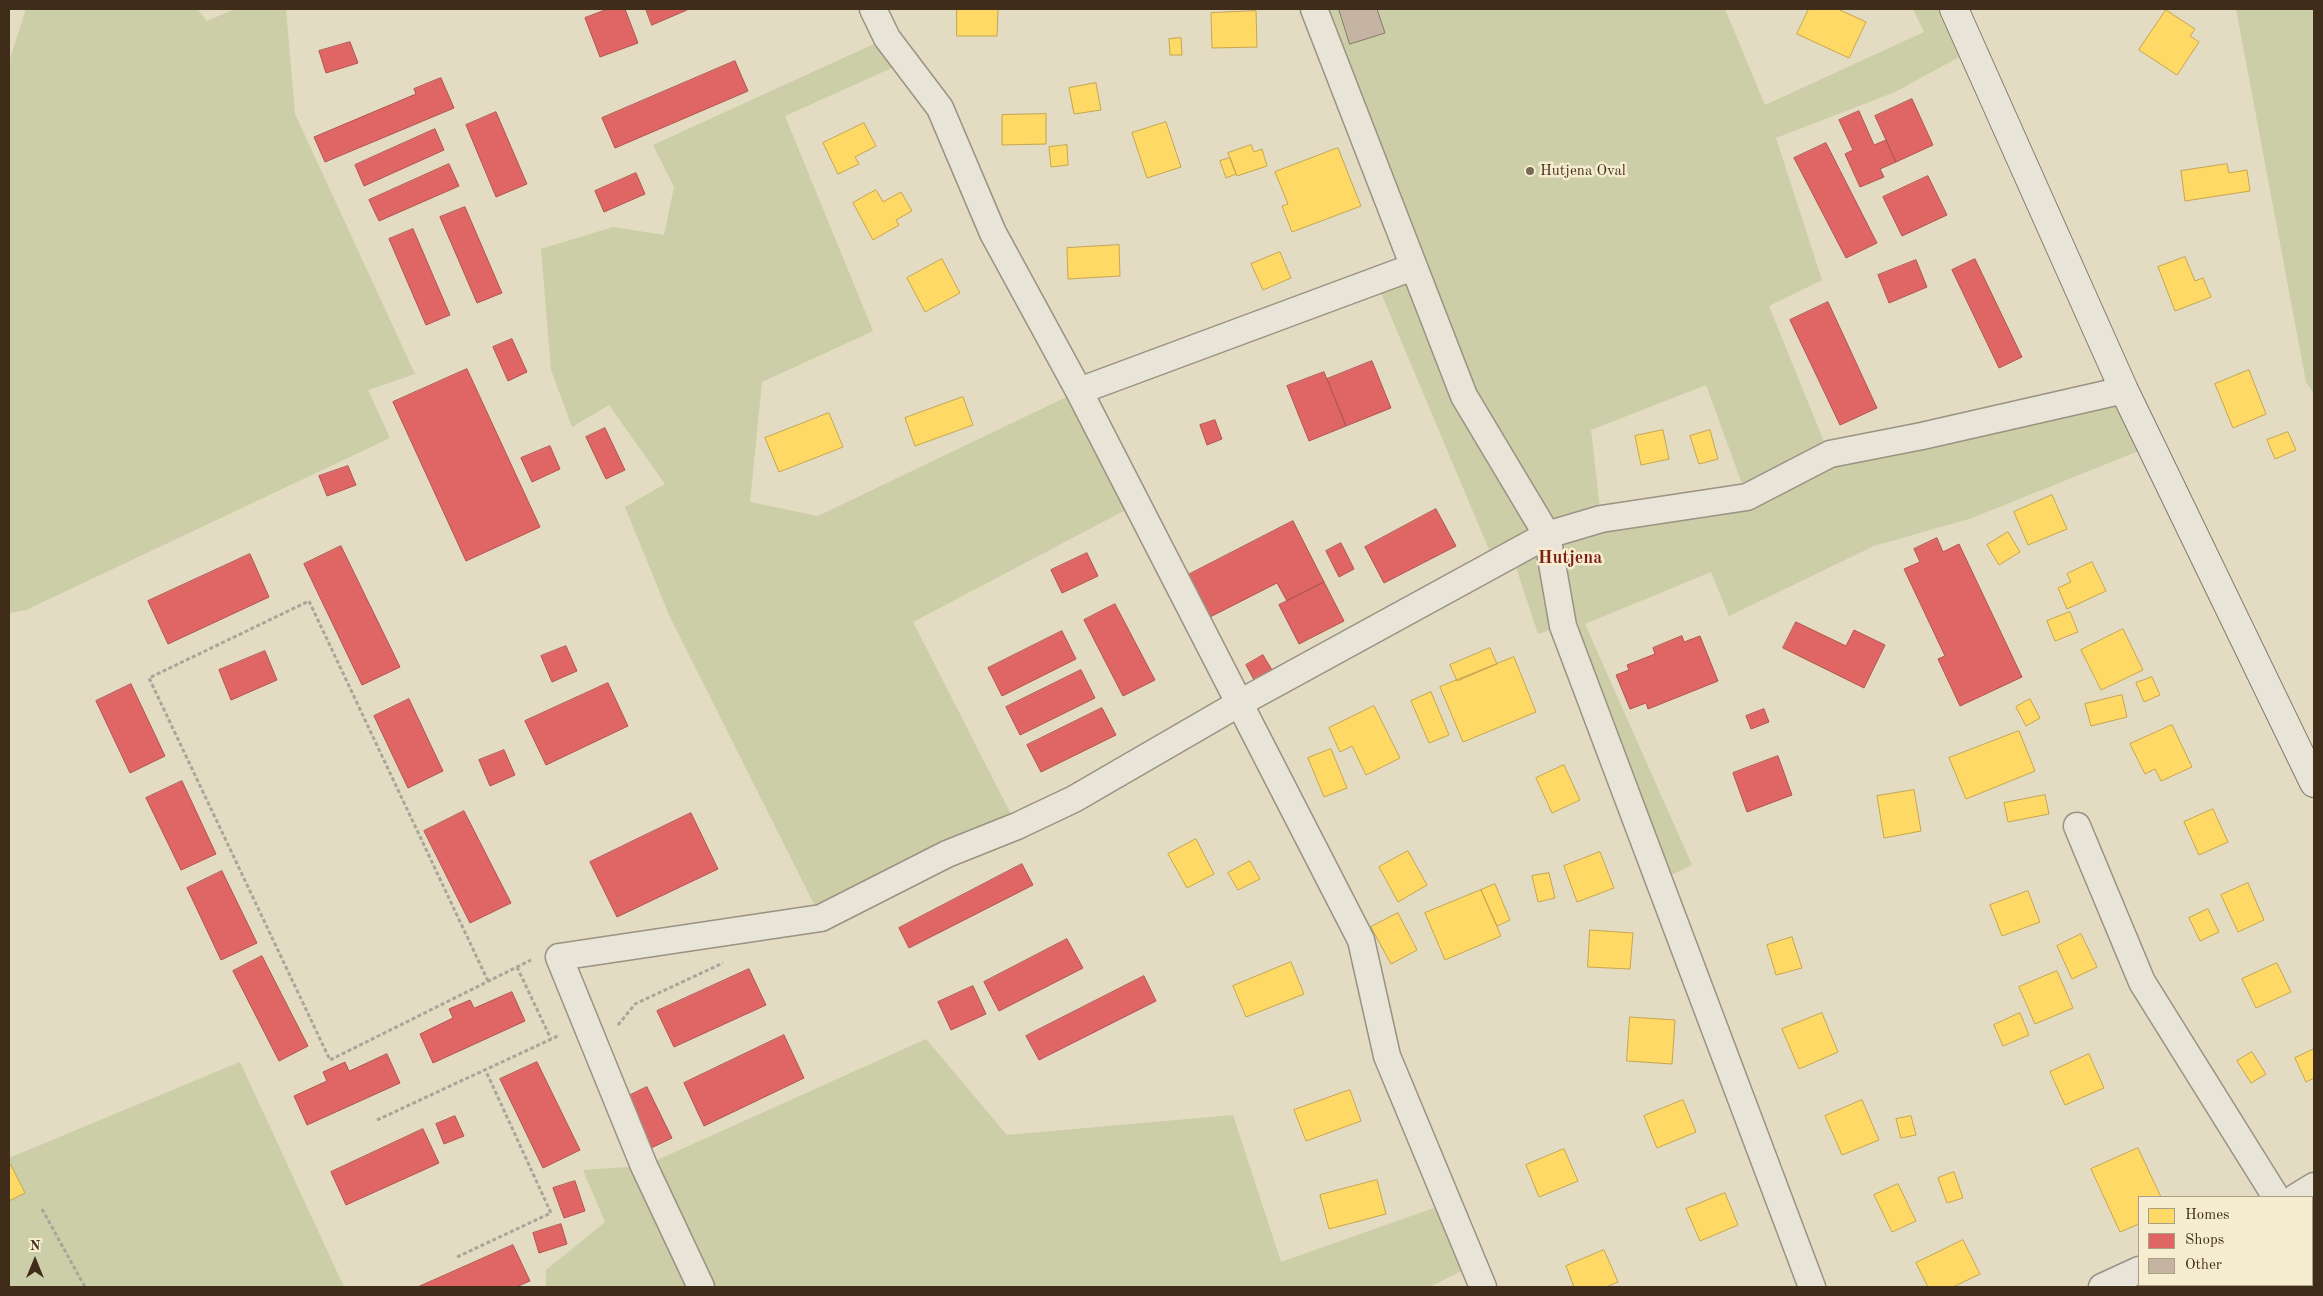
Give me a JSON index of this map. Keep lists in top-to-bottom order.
{
  "districts": ["Hutjena"],
  "places": ["Hutjena Oval"],
  "legend": ["Homes", "Shops", "Other"],
  "north": "top"
}
